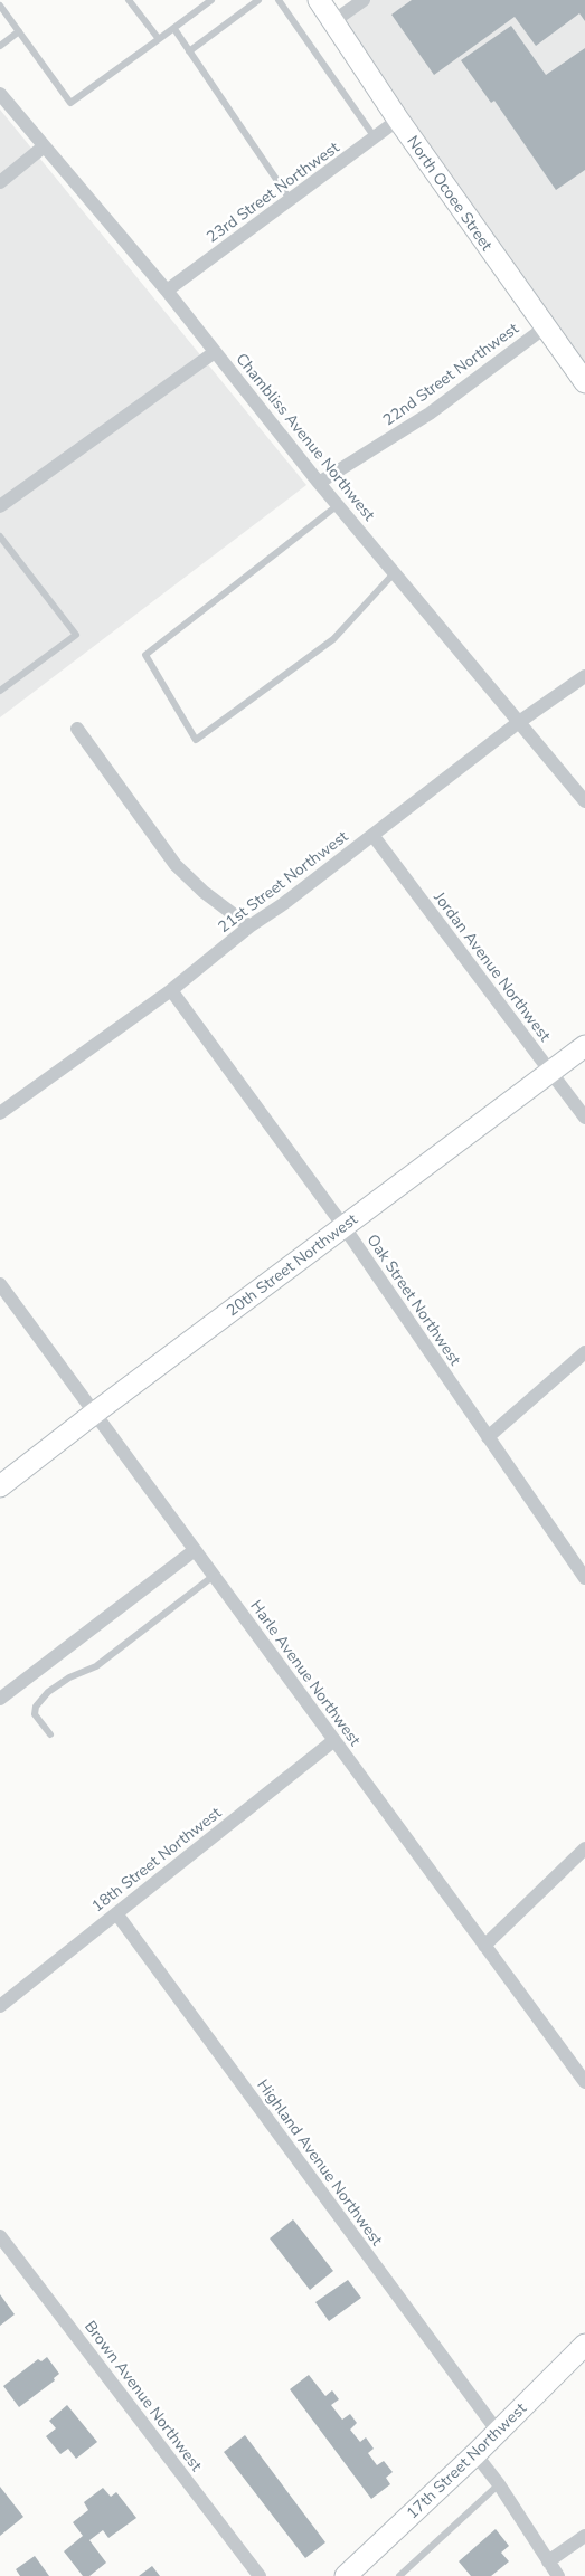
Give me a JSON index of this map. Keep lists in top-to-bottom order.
{
  "streets": {
    "street": [
      "23rd Street Northwest",
      "North Ocoee Street",
      "22nd Street Northwest",
      "Chambliss Avenue Northwest",
      "21st Street Northwest",
      "Jordan Avenue Northwest",
      "20th Street Northwest",
      "Oak Street Northwest",
      "Harle Avenue Northwest",
      "18th Street Northwest",
      "Highland Avenue Northwest",
      "Brown Avenue Northwest",
      "17th Street Northwest"
    ]
  },
  "crossings": [
    ["23rd Street Northwest", "North Ocoee Street"],
    ["23rd Street Northwest", "Chambliss Avenue Northwest"],
    ["North Ocoee Street", "22nd Street Northwest"],
    ["22nd Street Northwest", "Chambliss Avenue Northwest"],
    ["Chambliss Avenue Northwest", "21st Street Northwest"],
    ["21st Street Northwest", "Jordan Avenue Northwest"],
    ["21st Street Northwest", "Oak Street Northwest"],
    ["Jordan Avenue Northwest", "20th Street Northwest"],
    ["20th Street Northwest", "Oak Street Northwest"],
    ["20th Street Northwest", "Harle Avenue Northwest"],
    ["Harle Avenue Northwest", "18th Street Northwest"],
    ["18th Street Northwest", "Highland Avenue Northwest"],
    ["Highland Avenue Northwest", "17th Street Northwest"]
  ]
}
